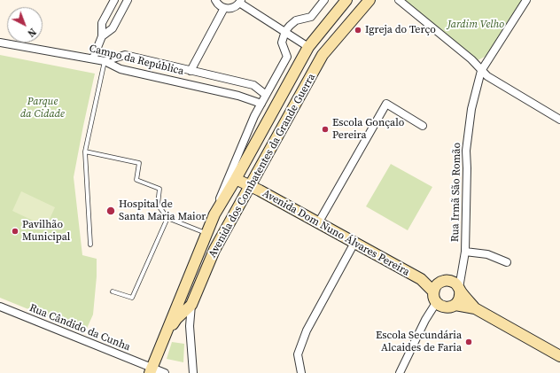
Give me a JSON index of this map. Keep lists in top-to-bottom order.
{
  "streets": {
    "main road": ["Avenida dos Combatentes da Grande Guerra", "Avenida Dom Nuno Álvares Pereira"],
    "street": ["Campo da República", "Rua Irmã São Romão", "Rua Cândido da Cunha"]
  },
  "crossings": [
    ["Avenida dos Combatentes da Grande Guerra", "Avenida Dom Nuno Álvares Pereira"],
    ["Avenida dos Combatentes da Grande Guerra", "Rua Cândido da Cunha"],
    ["Rua Irmã São Romão", "Avenida Dom Nuno Álvares Pereira"]
  ],
  "parks": ["Jardim Velho", "Parque da Cidade"],
  "places": [
    "Igreja do Terço",
    "Escola Gonçalo Pereira",
    "Hospital de Santa Maria Maior",
    "Pavilhão Municipal",
    "Escola Secundária Alcaides de Faria"
  ],
  "north": "bottom right"
}
